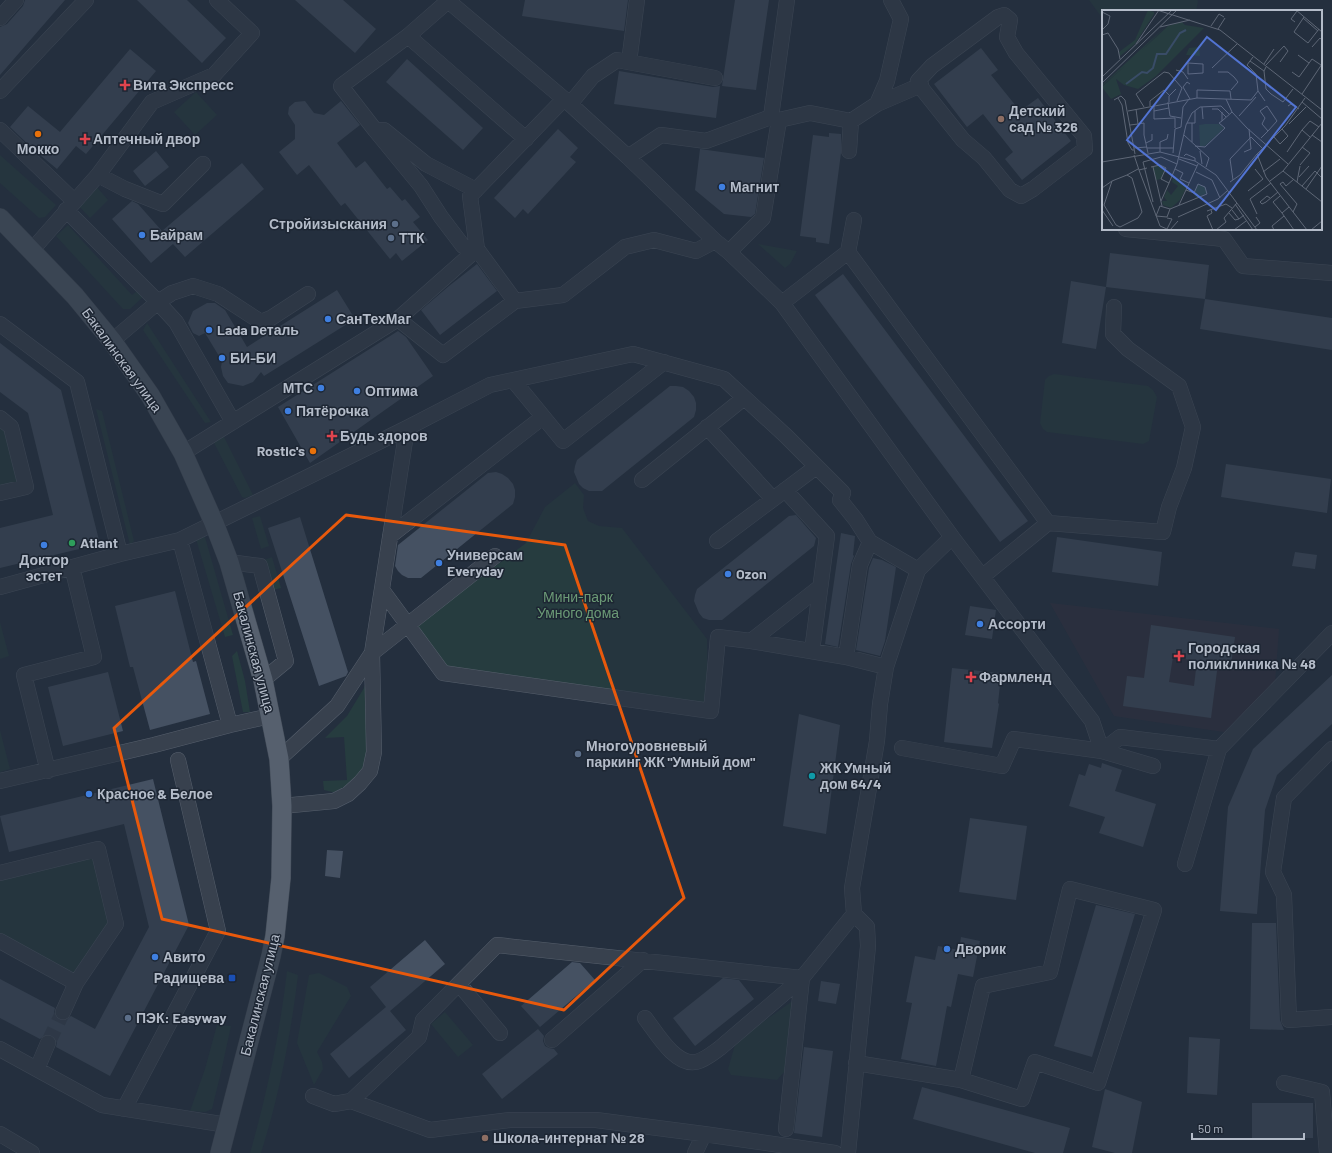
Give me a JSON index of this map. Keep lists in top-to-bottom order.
{
  "streets": {
    "main road": ["Бакалинская улица"]
  },
  "parks": ["Мини-парк Умного дома"],
  "places": {
    "health": [
      "Вита Экспресс",
      "Аптечный двор",
      "Будь здоров",
      "Городская поликлиника № 48",
      "Фармленд"
    ],
    "other": [
      "Детский сад № 326",
      "Мокко",
      "Магнит",
      "Стройизыскания",
      "Байрам",
      "ТТК",
      "СанТехМаг",
      "Lada Dеталь",
      "БИ-БИ",
      "МТС",
      "Оптима",
      "Пятёрочка",
      "Rostic's",
      "Atlant",
      "Доктор эстет",
      "Универсам Everyday",
      "Ozon",
      "Ассорти",
      "Многоуровневый паркинг ЖК \"Умный дом\"",
      "ЖК Умный дом 64/4",
      "Красное & Белое",
      "Дворик",
      "Авито",
      "ПЭК: Easyway",
      "Школа-интернат № 28"
    ],
    "transit": ["Радищева"]
  },
  "scale_bar": "50 m"
}
